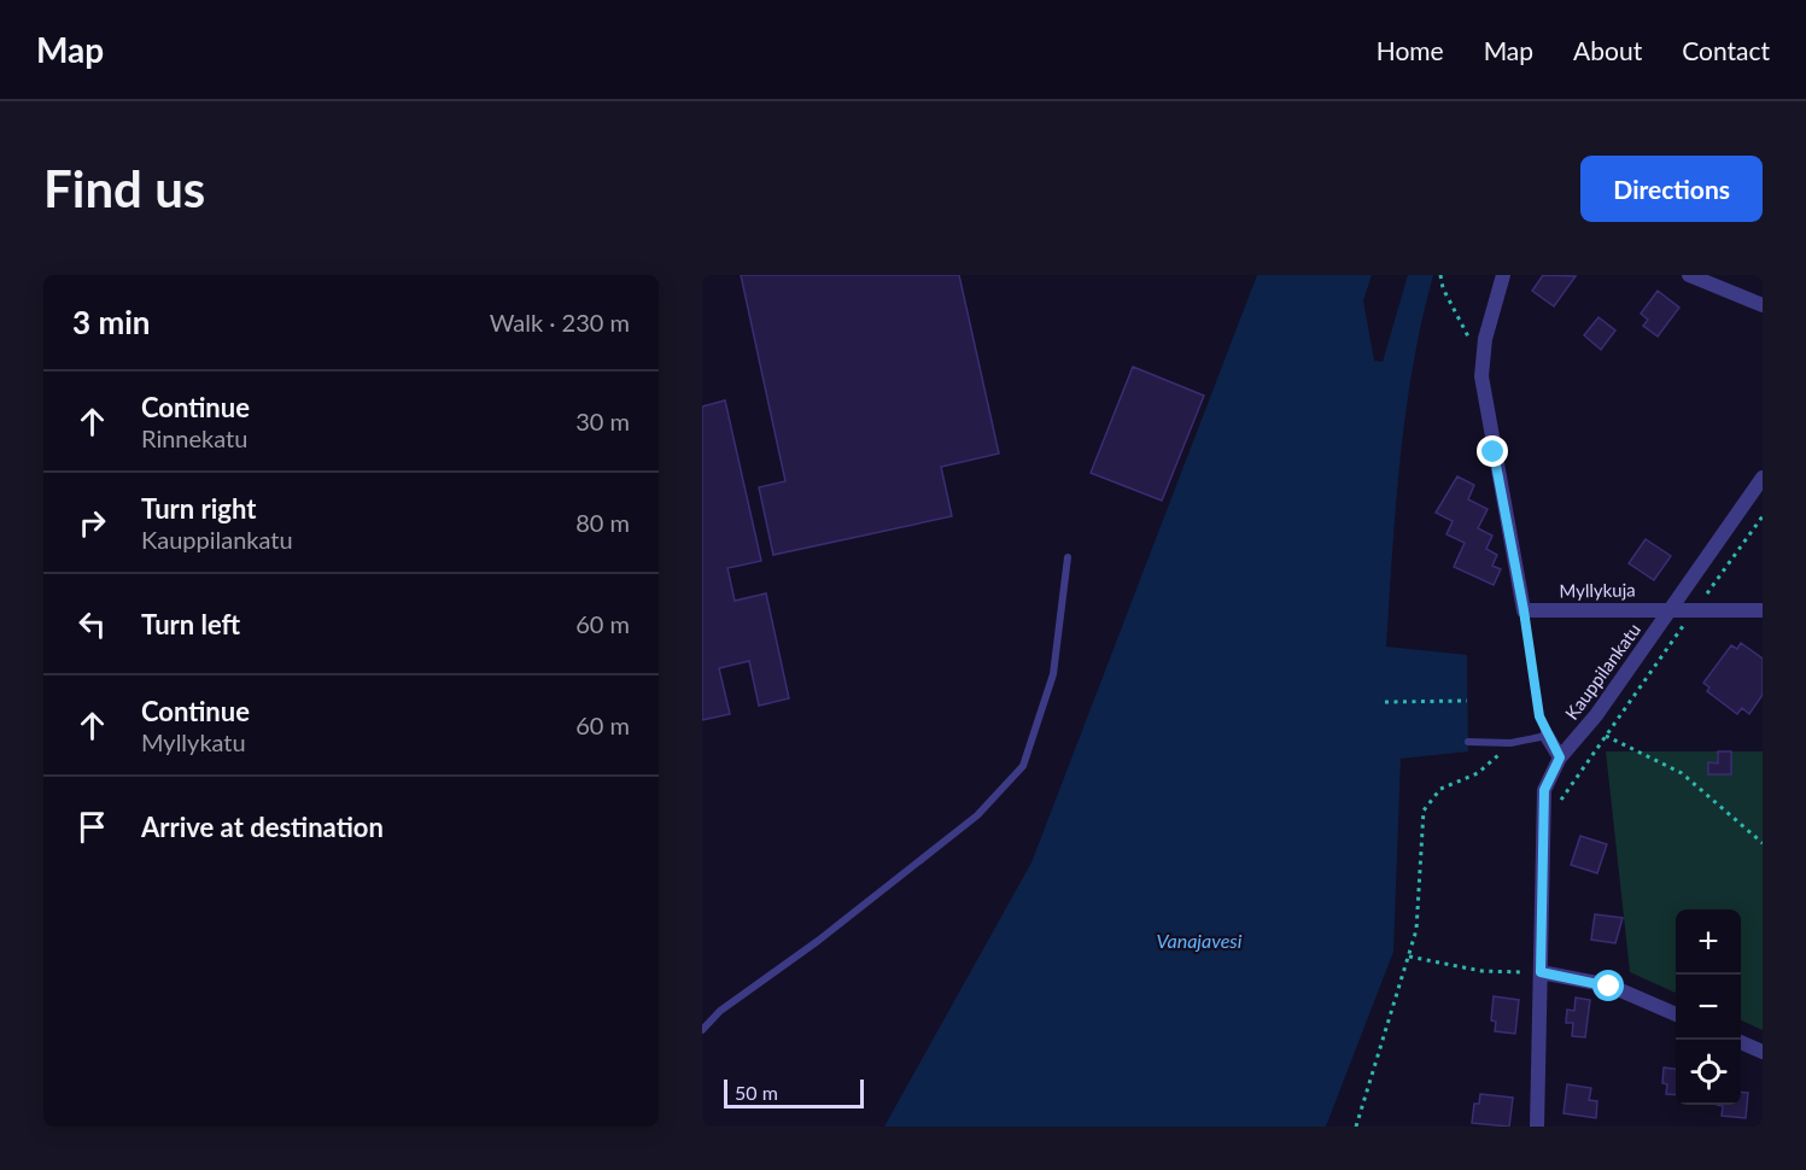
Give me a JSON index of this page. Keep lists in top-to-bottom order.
{
  "streets": {
    "street": ["Myllykuja", "Kauppilankatu"]
  },
  "crossings": [
    ["Myllykuja", "Kauppilankatu"]
  ],
  "water": ["Vanajavesi"],
  "scale_bar": "50 m",
  "page": {
    "header": "Map",
    "nav": [
      "Home",
      "Map",
      "About",
      "Contact"
    ],
    "buttons": "Directions",
    "title": "Find us",
    "heading": ["3 min", "Walk · 230 m"],
    "list": [
      ["Continue", "Rinnekatu", "30 m"],
      ["Turn right", "Kauppilankatu", "80 m"],
      ["Turn left", "60 m"],
      ["Continue", "Myllykatu", "60 m"],
      "Arrive at destination"
    ],
    "map_buttons": ["+", "−"],
    "scale": "50 m"
  }
}
